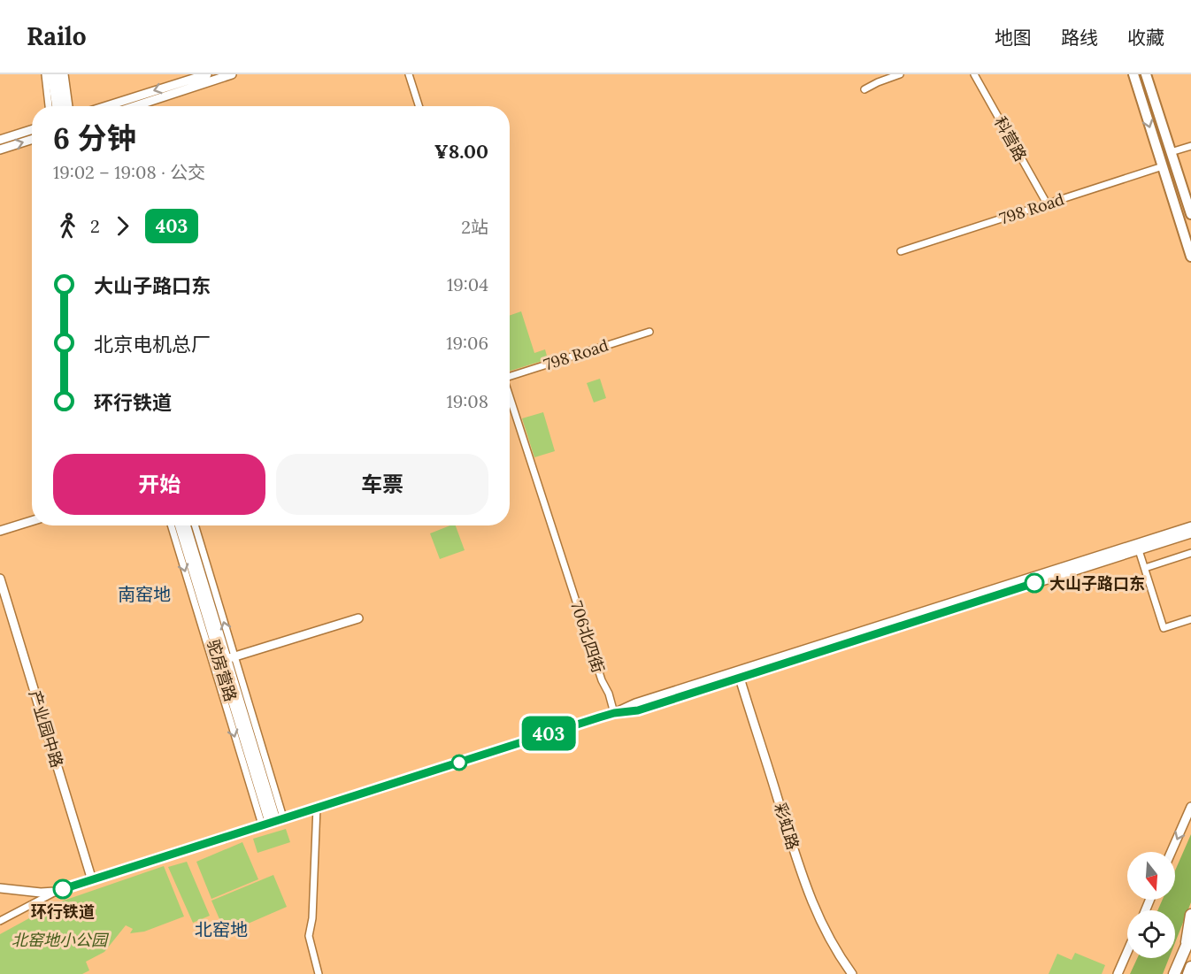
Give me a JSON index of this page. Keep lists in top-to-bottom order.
{
  "streets": {
    "street": [
      "科营路",
      "798 Road",
      "706北四街",
      "驼房营路",
      "产业园中路",
      "彩虹路"
    ]
  },
  "crossings": [
    ["科营路", "798 Road"]
  ],
  "districts": ["南窑地", "北窑地"],
  "parks": ["北窑地小公园"],
  "places": ["大山子路口东", "环行铁道"],
  "lines": ["bus line 403"],
  "north": "bottom",
  "page": {
    "header": "Railo",
    "nav": ["地图", "路线", "收藏"],
    "on_map": "403",
    "heading": ["6 分钟", "19:02 – 19:08 · 公交", "¥8.00"],
    "legs": ["2", "403", "2站"],
    "list": [
      {
        "name": "大山子路口东",
        "value": "19:04"
      },
      {
        "name": "北京电机总厂",
        "value": "19:06"
      },
      {
        "name": "环行铁道",
        "value": "19:08"
      }
    ],
    "buttons": ["开始", "车票"]
  }
}
